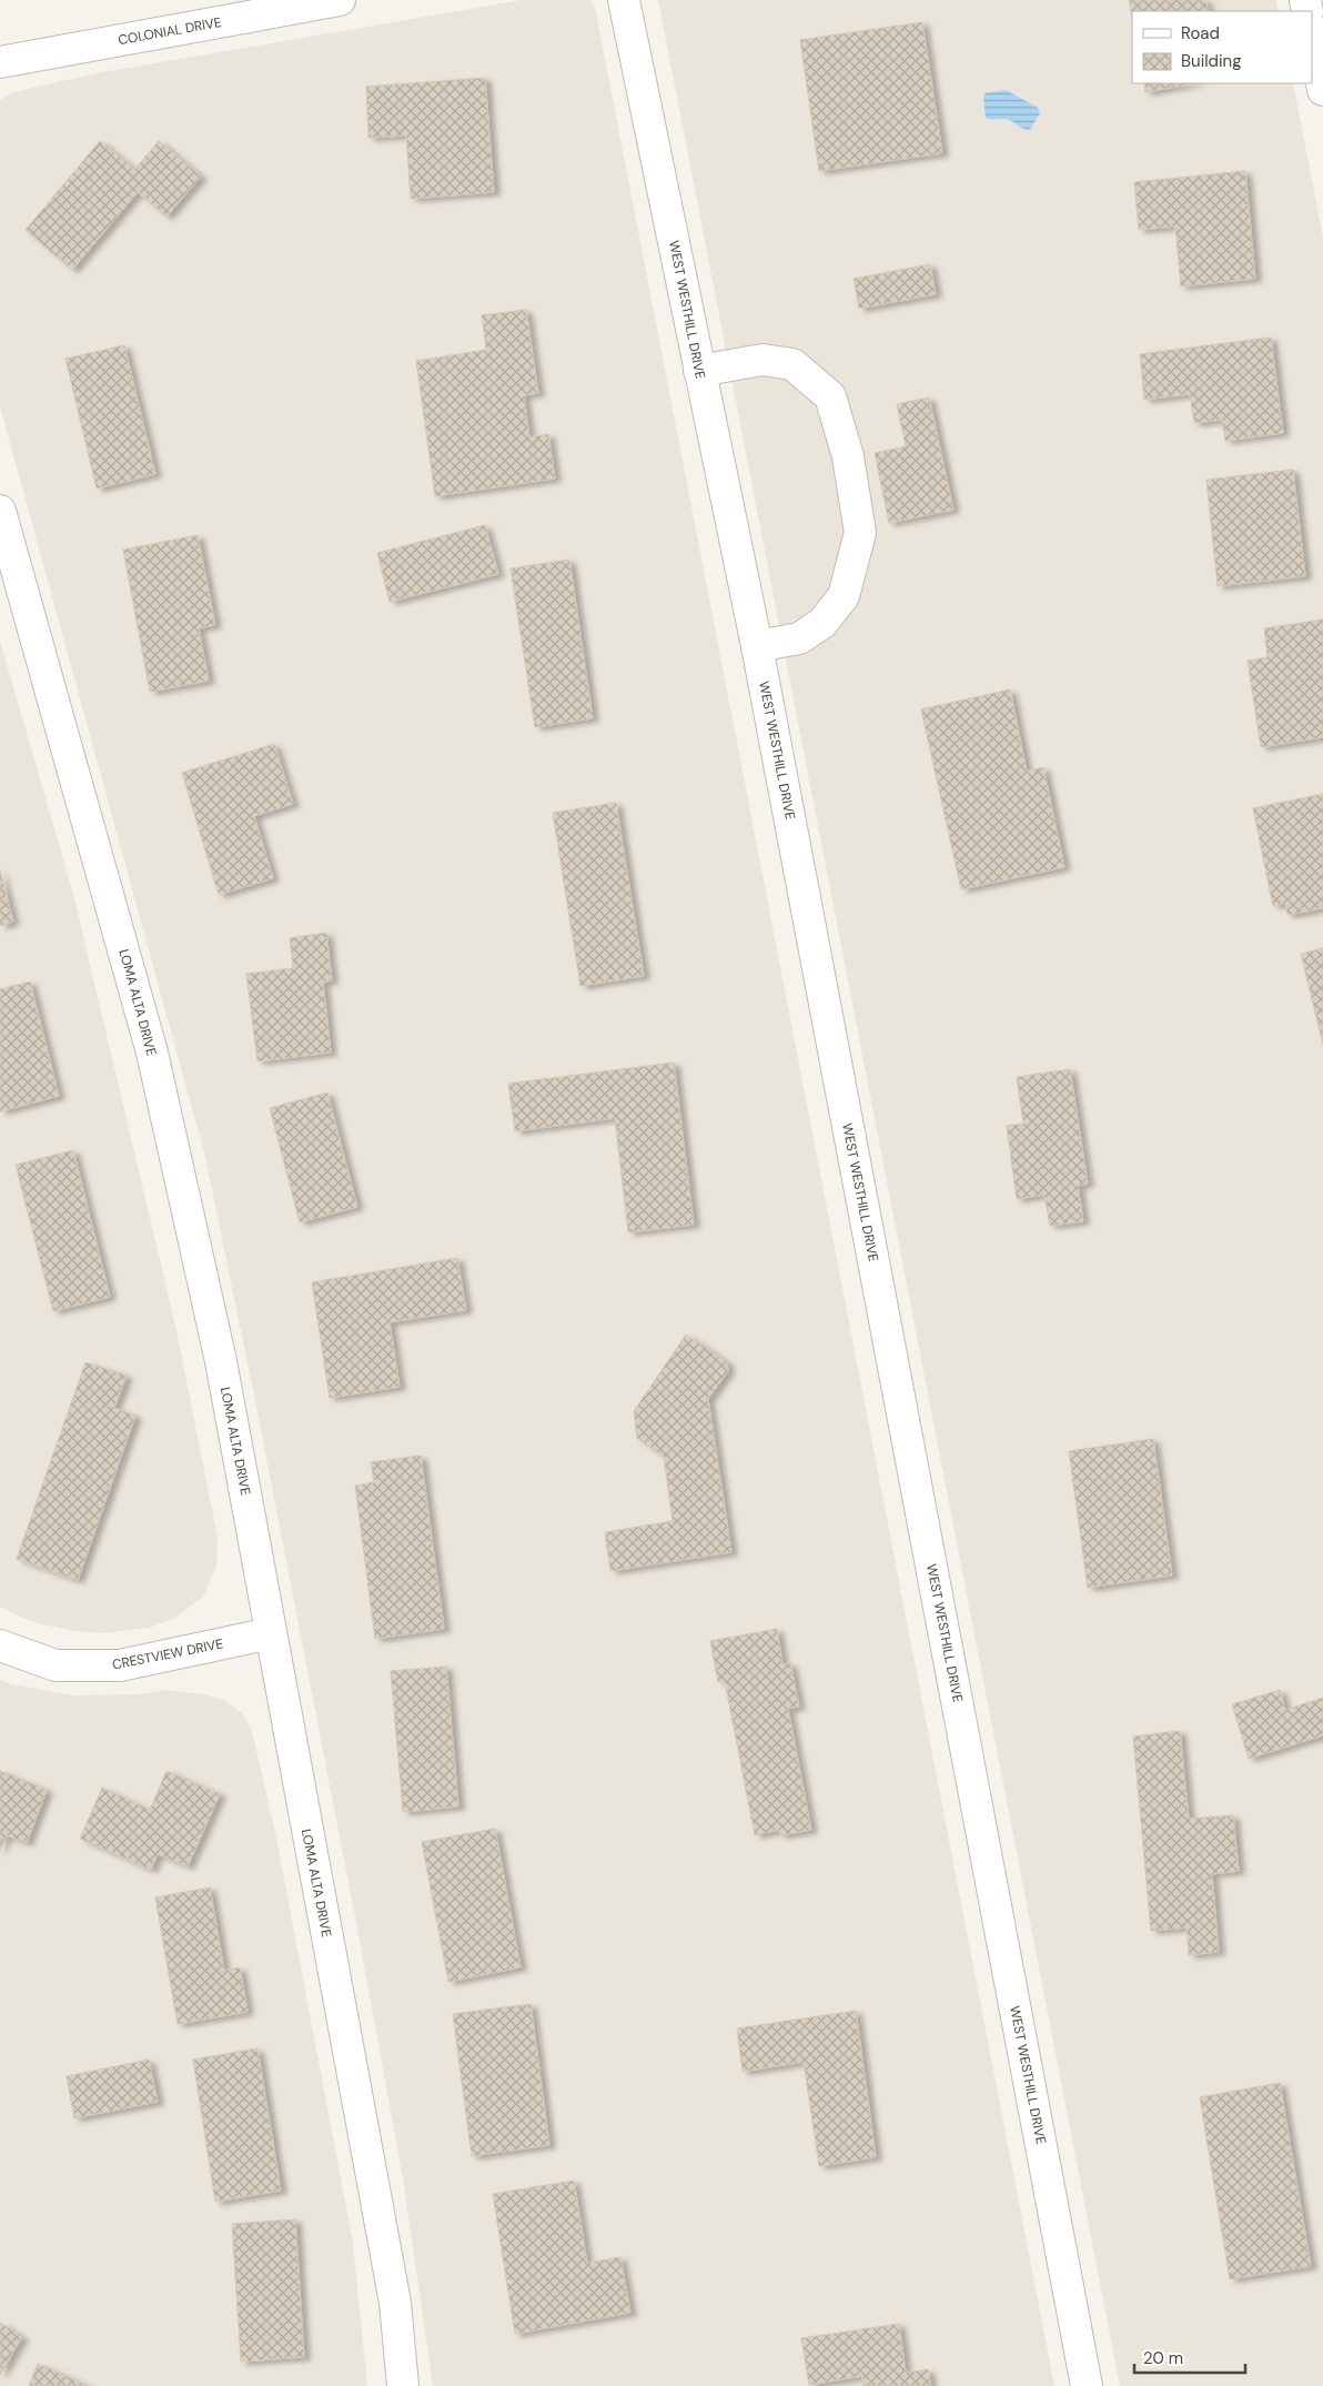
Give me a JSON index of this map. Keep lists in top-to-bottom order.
{
  "streets": {
    "street": [
      "COLONIAL DRIVE",
      "WEST WESTHILL DRIVE",
      "LOMA ALTA DRIVE",
      "CRESTVIEW DRIVE"
    ]
  },
  "crossings": [
    ["LOMA ALTA DRIVE", "CRESTVIEW DRIVE"]
  ],
  "legend": ["Road", "Building"],
  "scale_bar": "20 m"
}
